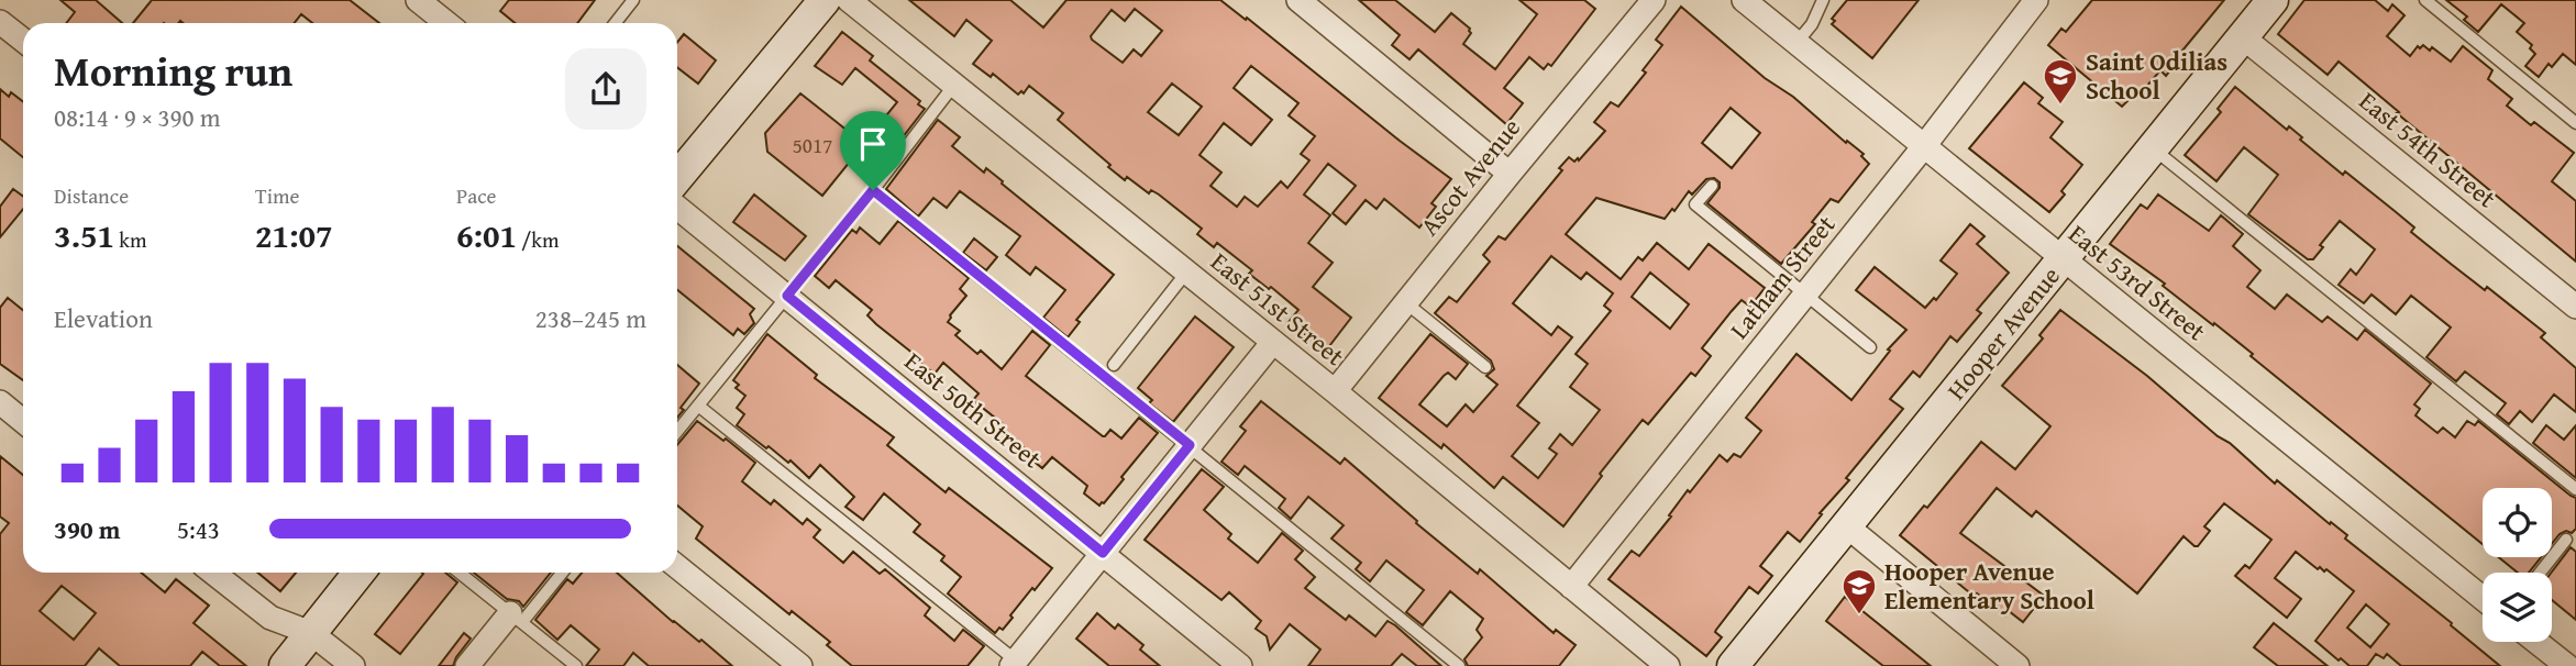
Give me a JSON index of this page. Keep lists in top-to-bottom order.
{
  "streets": {
    "street": [
      "East 54th Street",
      "Ascot Avenue",
      "Latham Street",
      "East 53rd Street",
      "East 51st Street",
      "Hooper Avenue",
      "East 50th Street"
    ]
  },
  "crossings": [
    ["East 54th Street", "Hooper Avenue"],
    ["Ascot Avenue", "East 51st Street"],
    ["Latham Street", "East 53rd Street"],
    ["Latham Street", "East 51st Street"],
    ["East 53rd Street", "Hooper Avenue"]
  ],
  "places": {
    "school or university": ["Saint Odilias School", "Hooper Avenue Elementary School"]
  },
  "house_numbers": ["5017"],
  "page": {
    "heading": ["Morning run", "08:14 · 9 × 390 m"],
    "stats": [
      ["Distance", "3.51 km"],
      ["Time", "21:07"],
      ["Pace", "6:01 /km"]
    ],
    "chart": ["Elevation", "238–245 m"],
    "list": [
      {
        "name": "390 m",
        "note": "5:43"
      }
    ]
  }
}
